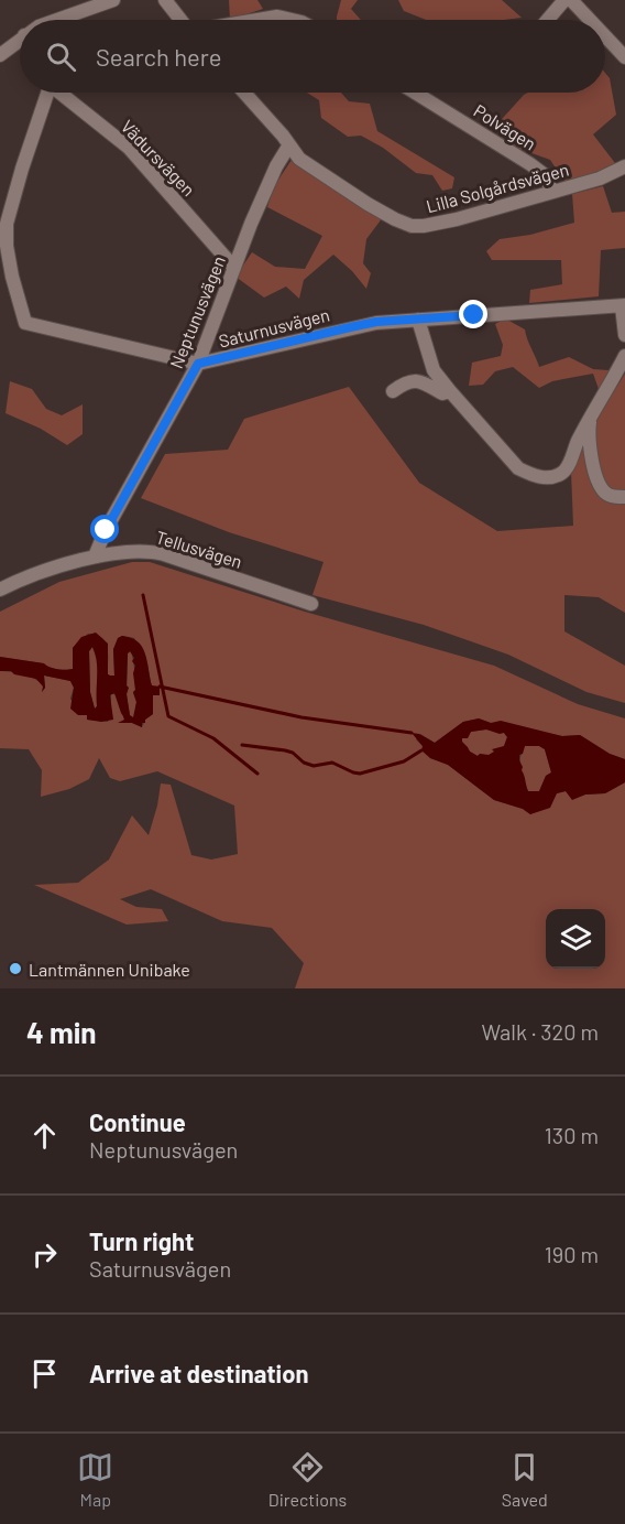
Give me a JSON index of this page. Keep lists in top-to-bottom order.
{
  "streets": {
    "street": [
      "Polvägen",
      "Vädursvägen",
      "Lilla Solgårdsvägen",
      "Neptunusvägen",
      "Saturnusvägen",
      "Tellusvägen"
    ]
  },
  "crossings": [
    ["Polvägen", "Lilla Solgårdsvägen"],
    ["Vädursvägen", "Neptunusvägen"],
    ["Lilla Solgårdsvägen", "Neptunusvägen"],
    ["Neptunusvägen", "Saturnusvägen"],
    ["Neptunusvägen", "Tellusvägen"]
  ],
  "places": ["Lantmännen Unibake"],
  "page": {
    "search": "Search here",
    "heading": ["4 min", "Walk · 320 m"],
    "list": [
      ["Continue", "Neptunusvägen", "130 m"],
      ["Turn right", "Saturnusvägen", "190 m"],
      "Arrive at destination"
    ],
    "nav": ["Map", "Directions", "Saved"]
  }
}
